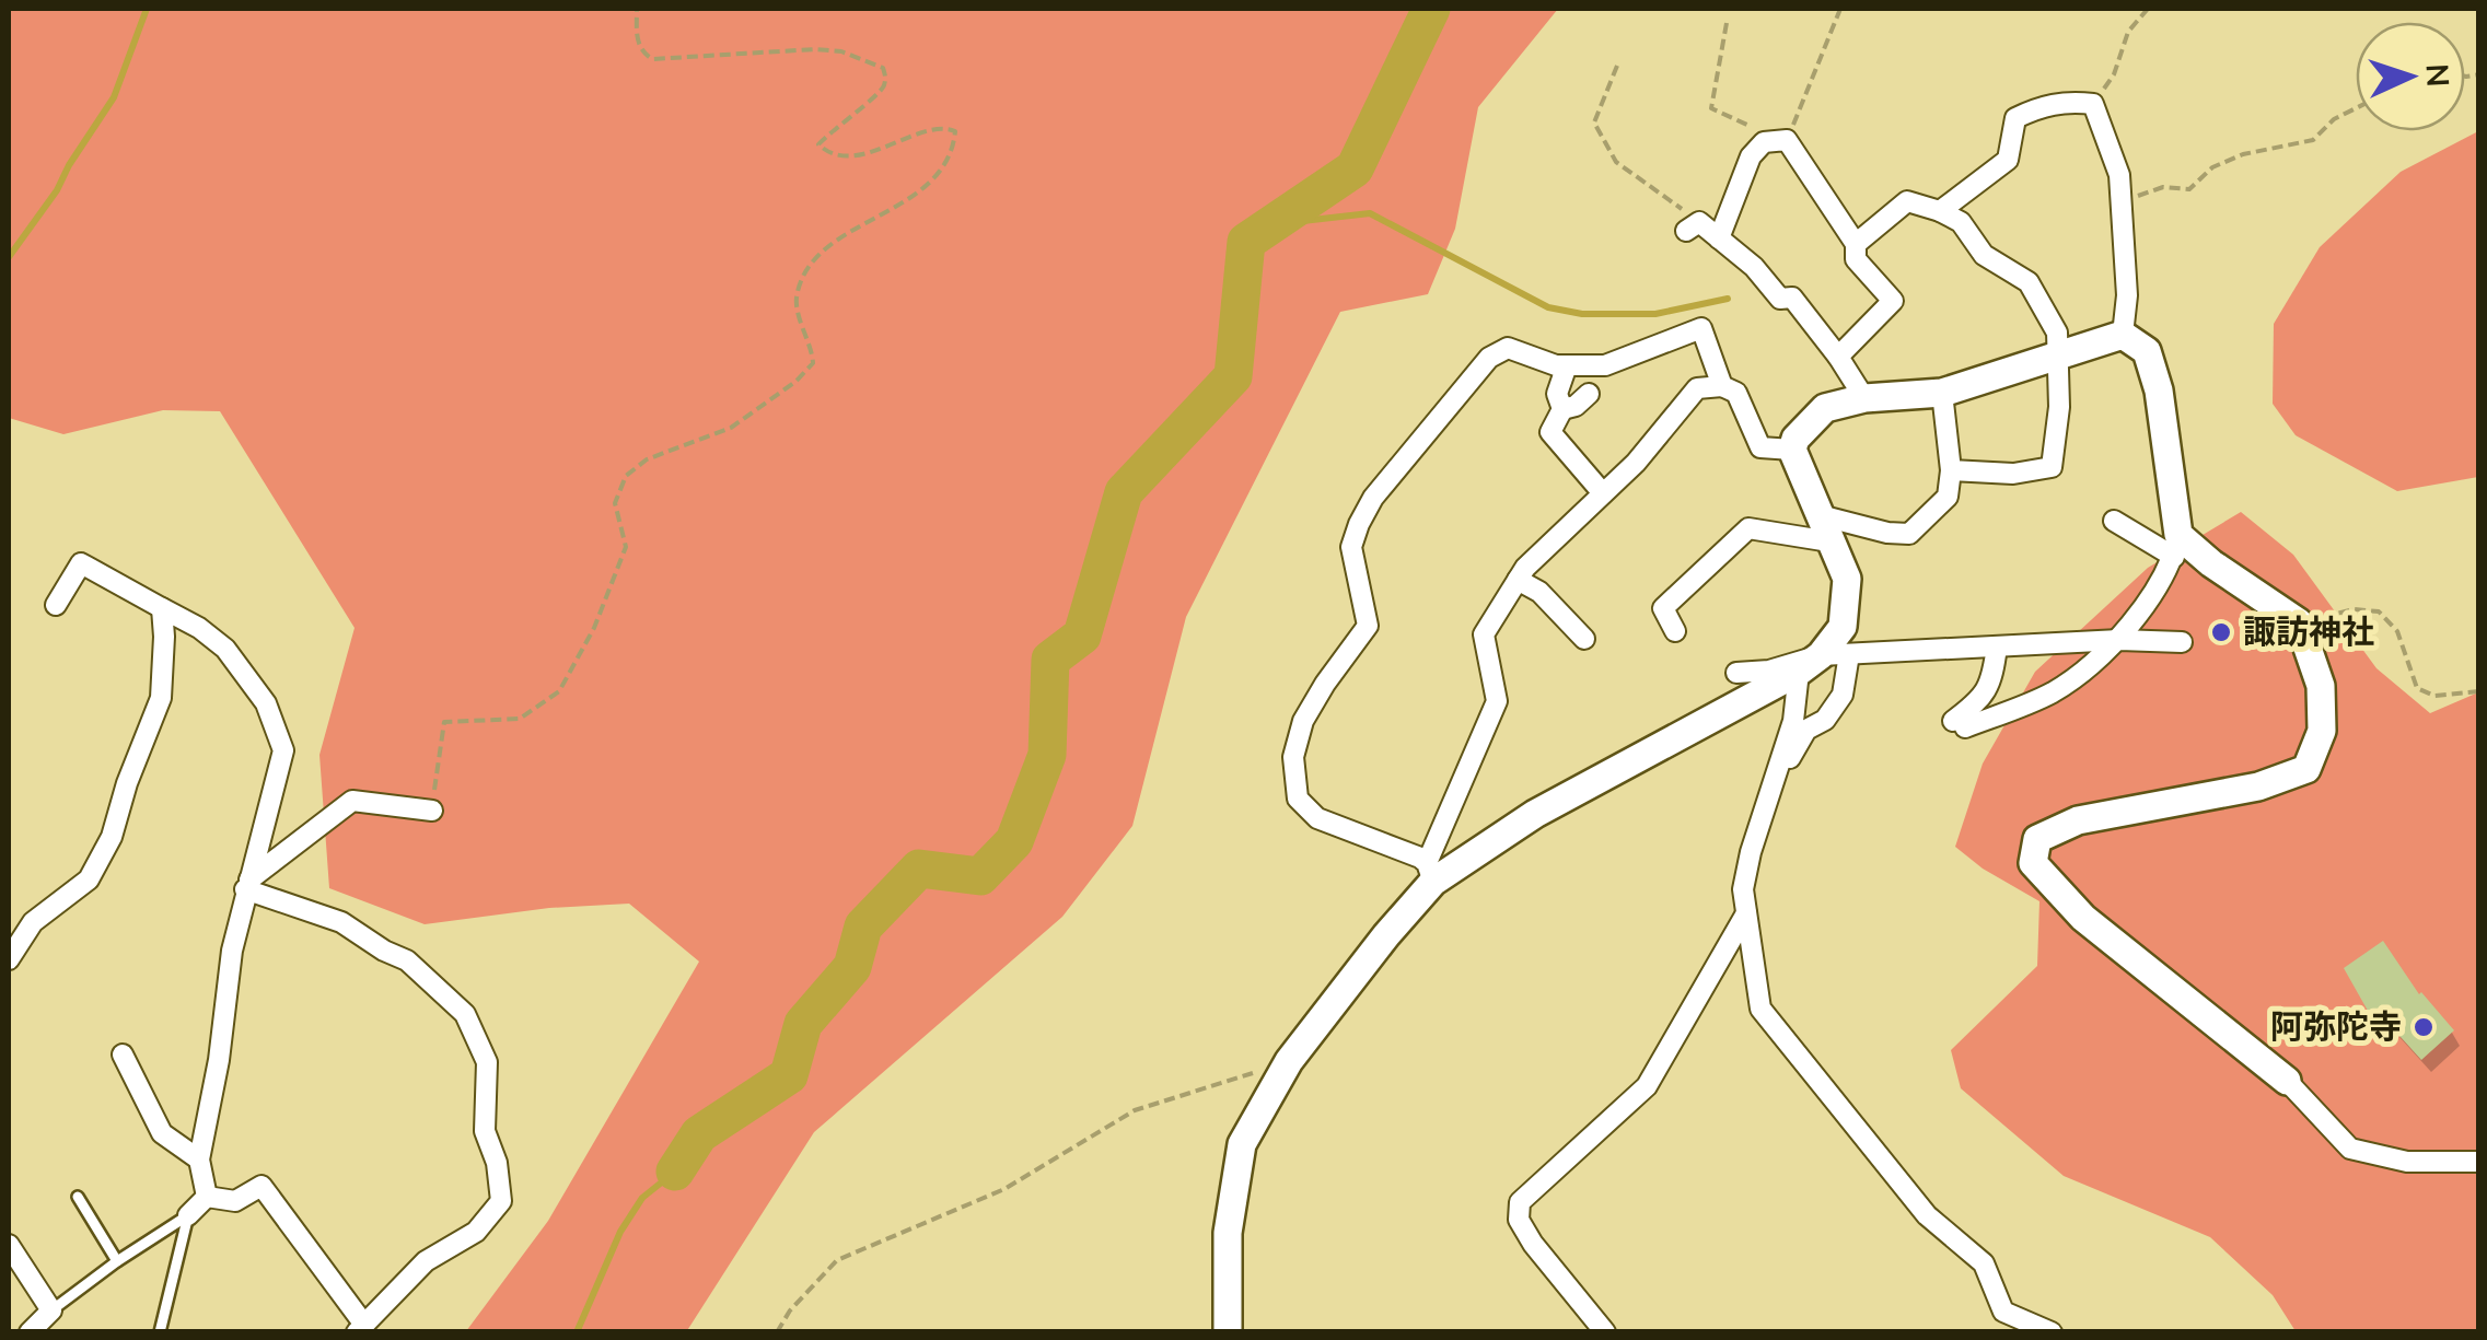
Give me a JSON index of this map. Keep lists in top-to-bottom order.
{
  "places": ["諏訪神社", "阿弥陀寺"],
  "north": "right"
}
